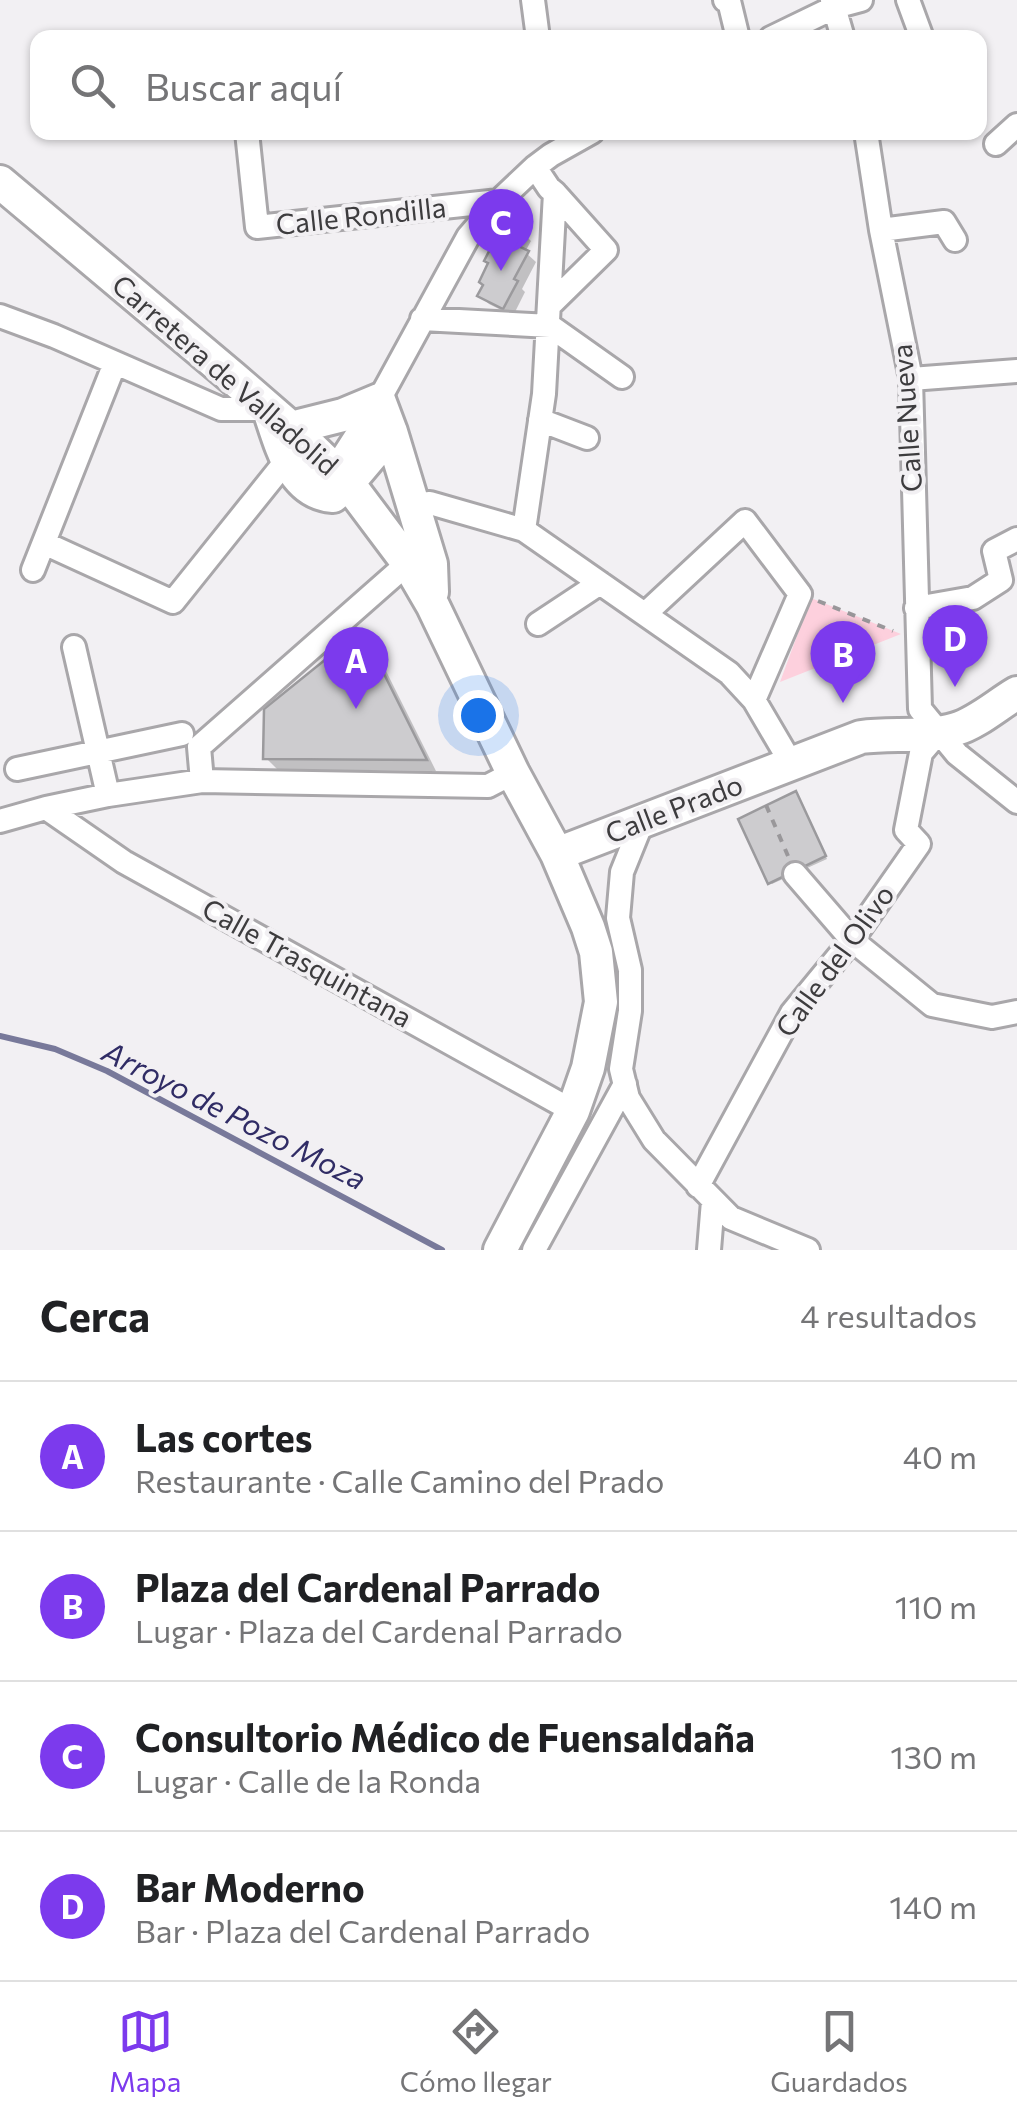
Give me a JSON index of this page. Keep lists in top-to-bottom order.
{
  "streets": {
    "street": [
      "Calle Rondilla",
      "Carretera de Valladolid",
      "Calle Nueva",
      "Calle Prado",
      "Calle del Olivo",
      "Calle Trasquintana"
    ]
  },
  "crossings": [
    ["Carretera de Valladolid", "Calle Prado"],
    ["Carretera de Valladolid", "Calle Trasquintana"],
    ["Calle Nueva", "Calle Prado"],
    ["Calle Nueva", "Calle del Olivo"],
    ["Calle Prado", "Calle del Olivo"]
  ],
  "water": ["Arroyo de Pozo Moza"],
  "page": {
    "search": "Buscar aquí",
    "pins": [
      "C",
      "D",
      "B",
      "A"
    ],
    "heading": ["Cerca", "4 resultados"],
    "list": [
      {
        "mark": "A",
        "name": "Las cortes",
        "note": "Restaurante · Calle Camino del Prado",
        "value": "40 m"
      },
      {
        "mark": "B",
        "name": "Plaza del Cardenal Parrado",
        "note": "Lugar · Plaza del Cardenal Parrado",
        "value": "110 m"
      },
      {
        "mark": "C",
        "name": "Consultorio Médico de Fuensaldaña",
        "note": "Lugar · Calle de la Ronda",
        "value": "130 m"
      },
      {
        "mark": "D",
        "name": "Bar Moderno",
        "note": "Bar · Plaza del Cardenal Parrado",
        "value": "140 m"
      }
    ],
    "nav": ["Mapa", "Cómo llegar", "Guardados"]
  }
}
